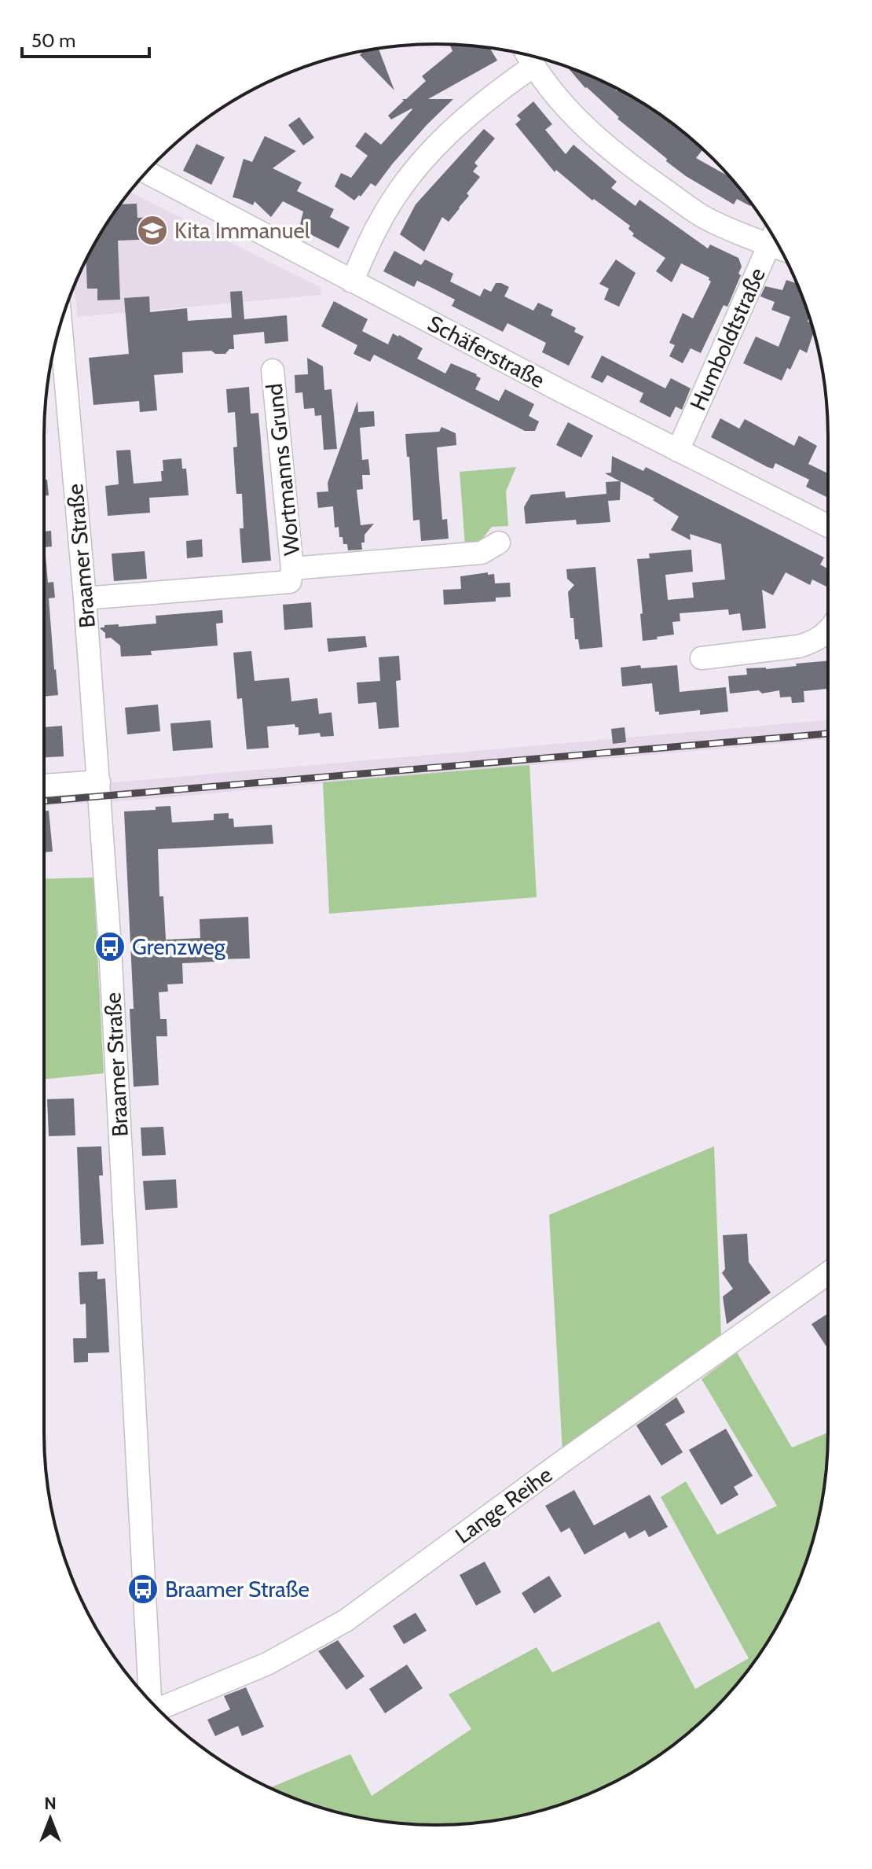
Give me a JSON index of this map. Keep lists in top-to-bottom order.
{
  "streets": {
    "street": [
      "Humboldtstraße",
      "Schäferstraße",
      "Wortmanns Grund",
      "Braamer Straße",
      "Lange Reihe"
    ]
  },
  "crossings": [
    ["Humboldtstraße", "Schäferstraße"],
    ["Wortmanns Grund", "Braamer Straße"]
  ],
  "places": {
    "school or university": ["Kita Immanuel"],
    "bus stop": ["Grenzweg", "Braamer Straße"]
  },
  "scale_bar": "50 m",
  "north": "top"
}
